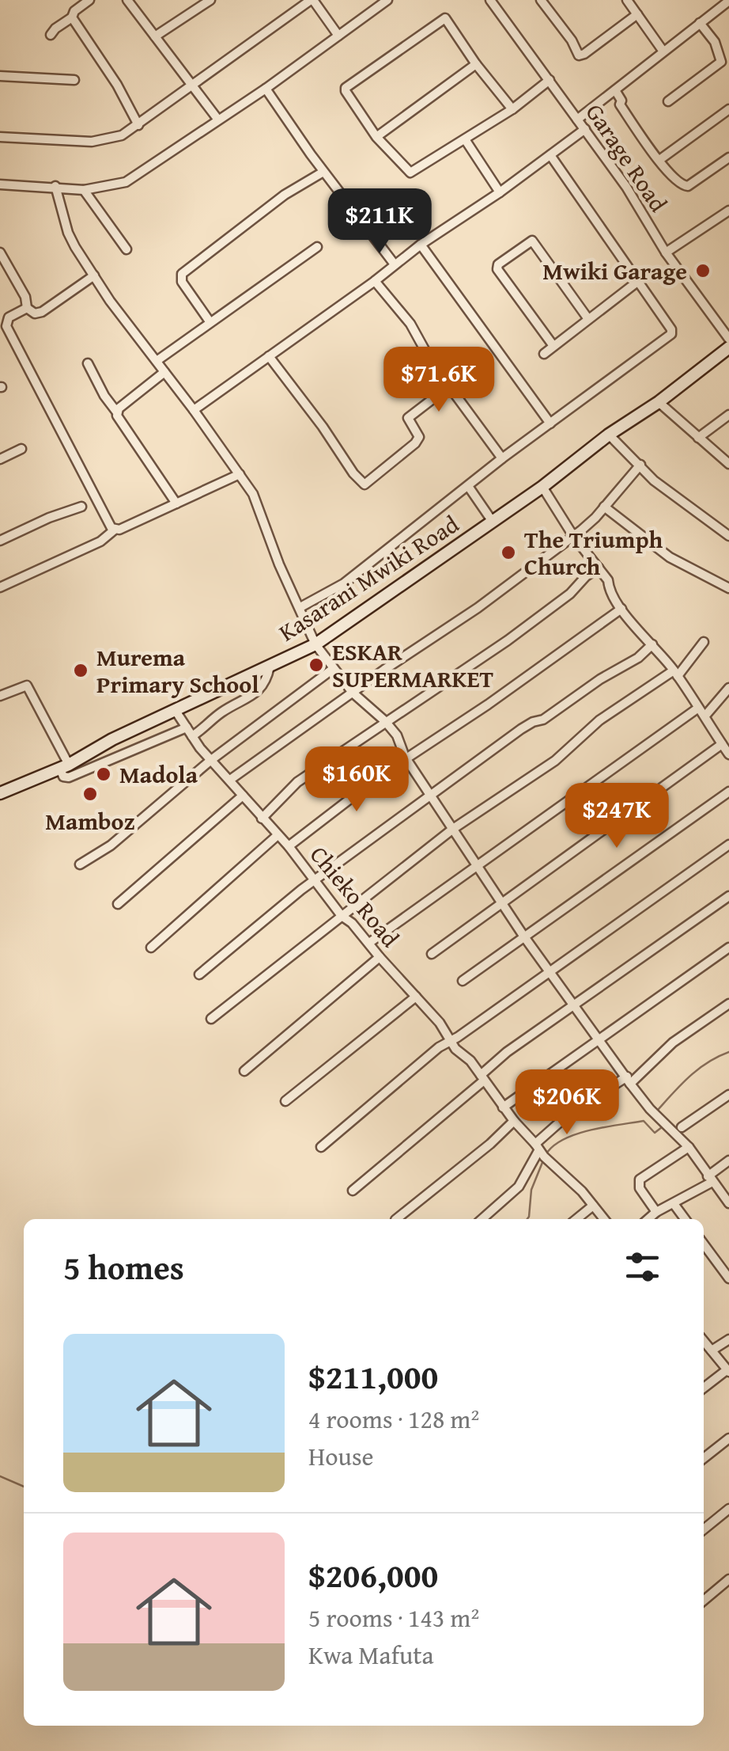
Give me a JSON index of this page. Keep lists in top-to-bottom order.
{
  "streets": {
    "main road": ["Kasarani Mwiki Road"],
    "street": ["Garage Road", "Chieko Road"]
  },
  "crossings": [
    ["Kasarani Mwiki Road", "Chieko Road"]
  ],
  "places": [
    "Mwiki Garage",
    "The Triumph Church",
    "ESKAR SUPERMARKET",
    "Murema Primary School",
    "Madola",
    "Mamboz"
  ],
  "page": {
    "price": [
      "$211K",
      "$71.6K",
      "$160K",
      "$247K",
      "$206K"
    ],
    "heading": "5 homes",
    "list": [
      {
        "name": "$211,000",
        "note": "4 rooms · 128 m² · House"
      },
      {
        "name": "$206,000",
        "note": "5 rooms · 143 m² · Kwa Mafuta"
      }
    ]
  }
}
